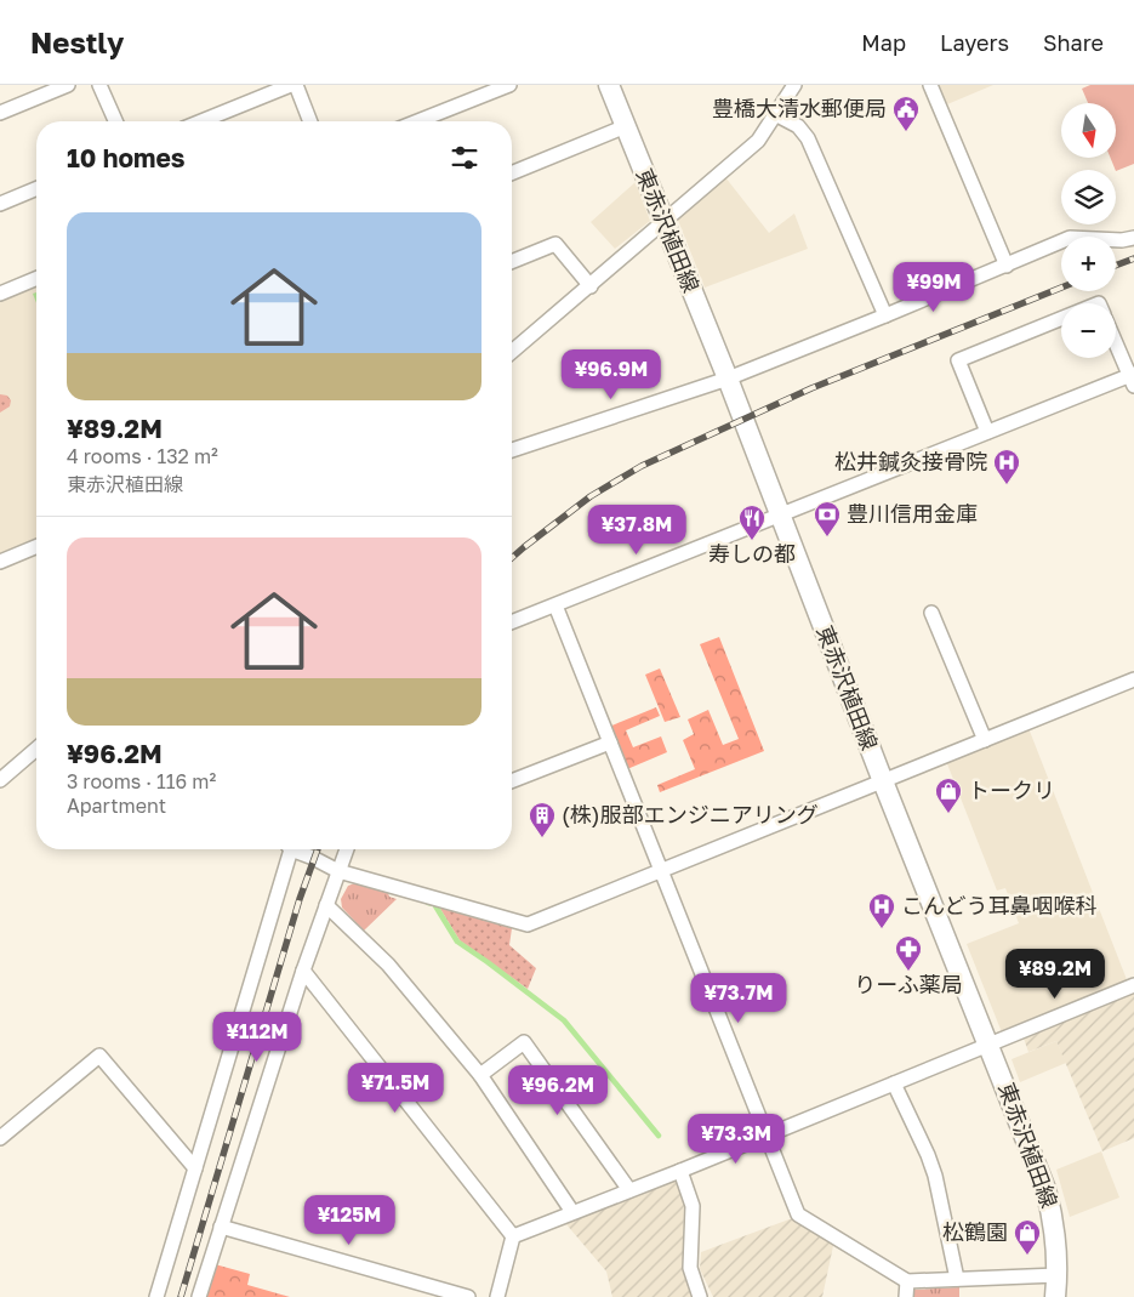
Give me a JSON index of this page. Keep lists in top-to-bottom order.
{
  "streets": {
    "main road": ["東赤沢植田線"]
  },
  "places": {
    "public building": ["豊橋大清水郵便局"],
    "hospital": ["松井鍼灸接骨院", "こんどう耳鼻咽喉科"],
    "bank": ["豊川信用金庫"],
    "restaurant": ["寿しの都"],
    "shop": ["トークリ", "松鶴園"],
    "building": ["(株)服部エンジニアリング"],
    "pharmacy": ["りーふ薬局"]
  },
  "north": "bottom",
  "page": {
    "header": "Nestly",
    "nav": ["Map", "Layers", "Share"],
    "map_buttons": ["+", "−"],
    "heading": "10 homes",
    "list": [
      {
        "name": "¥89.2M",
        "note": "4 rooms · 132 m² · 東赤沢植田線"
      },
      {
        "name": "¥96.2M",
        "note": "3 rooms · 116 m² · Apartment"
      }
    ],
    "price": [
      "¥99M",
      "¥96.9M",
      "¥37.8M",
      "¥89.2M",
      "¥73.7M",
      "¥112M",
      "¥71.5M",
      "¥96.2M",
      "¥73.3M",
      "¥125M"
    ]
  }
}
